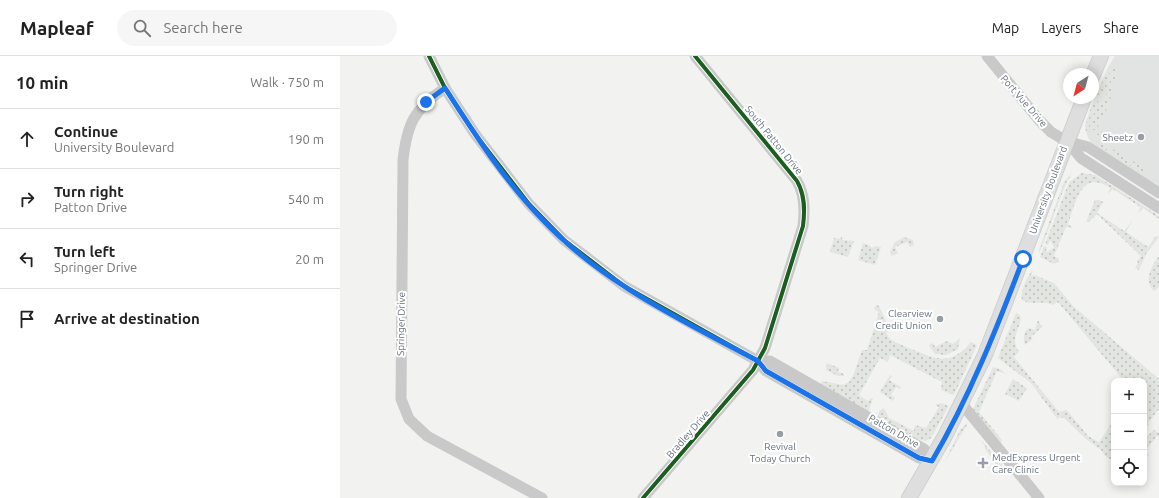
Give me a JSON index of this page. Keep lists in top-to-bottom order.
{
  "streets": {
    "main road": ["University Boulevard"],
    "street": [
      "Port Vue Drive",
      "South Patton Drive",
      "Springer Drive",
      "Patton Drive",
      "Bradley Drive"
    ]
  },
  "crossings": [
    ["Port Vue Drive", "University Boulevard"],
    ["South Patton Drive", "Patton Drive"],
    ["South Patton Drive", "Bradley Drive"],
    ["University Boulevard", "Patton Drive"],
    ["Springer Drive", "Patton Drive"],
    ["Patton Drive", "Bradley Drive"]
  ],
  "places": {
    "other": ["Sheetz", "Clearview Credit Union", "Revival Today Church"],
    "health": ["MedExpress Urgent Care Clinic"]
  },
  "north": "bottom left",
  "page": {
    "header": "Mapleaf",
    "search": "Search here",
    "nav": ["Map", "Layers", "Share"],
    "heading": ["10 min", "Walk · 750 m"],
    "list": [
      ["Continue", "University Boulevard", "190 m"],
      ["Turn right", "Patton Drive", "540 m"],
      ["Turn left", "Springer Drive", "20 m"],
      "Arrive at destination"
    ],
    "map_buttons": ["+", "−"]
  }
}
